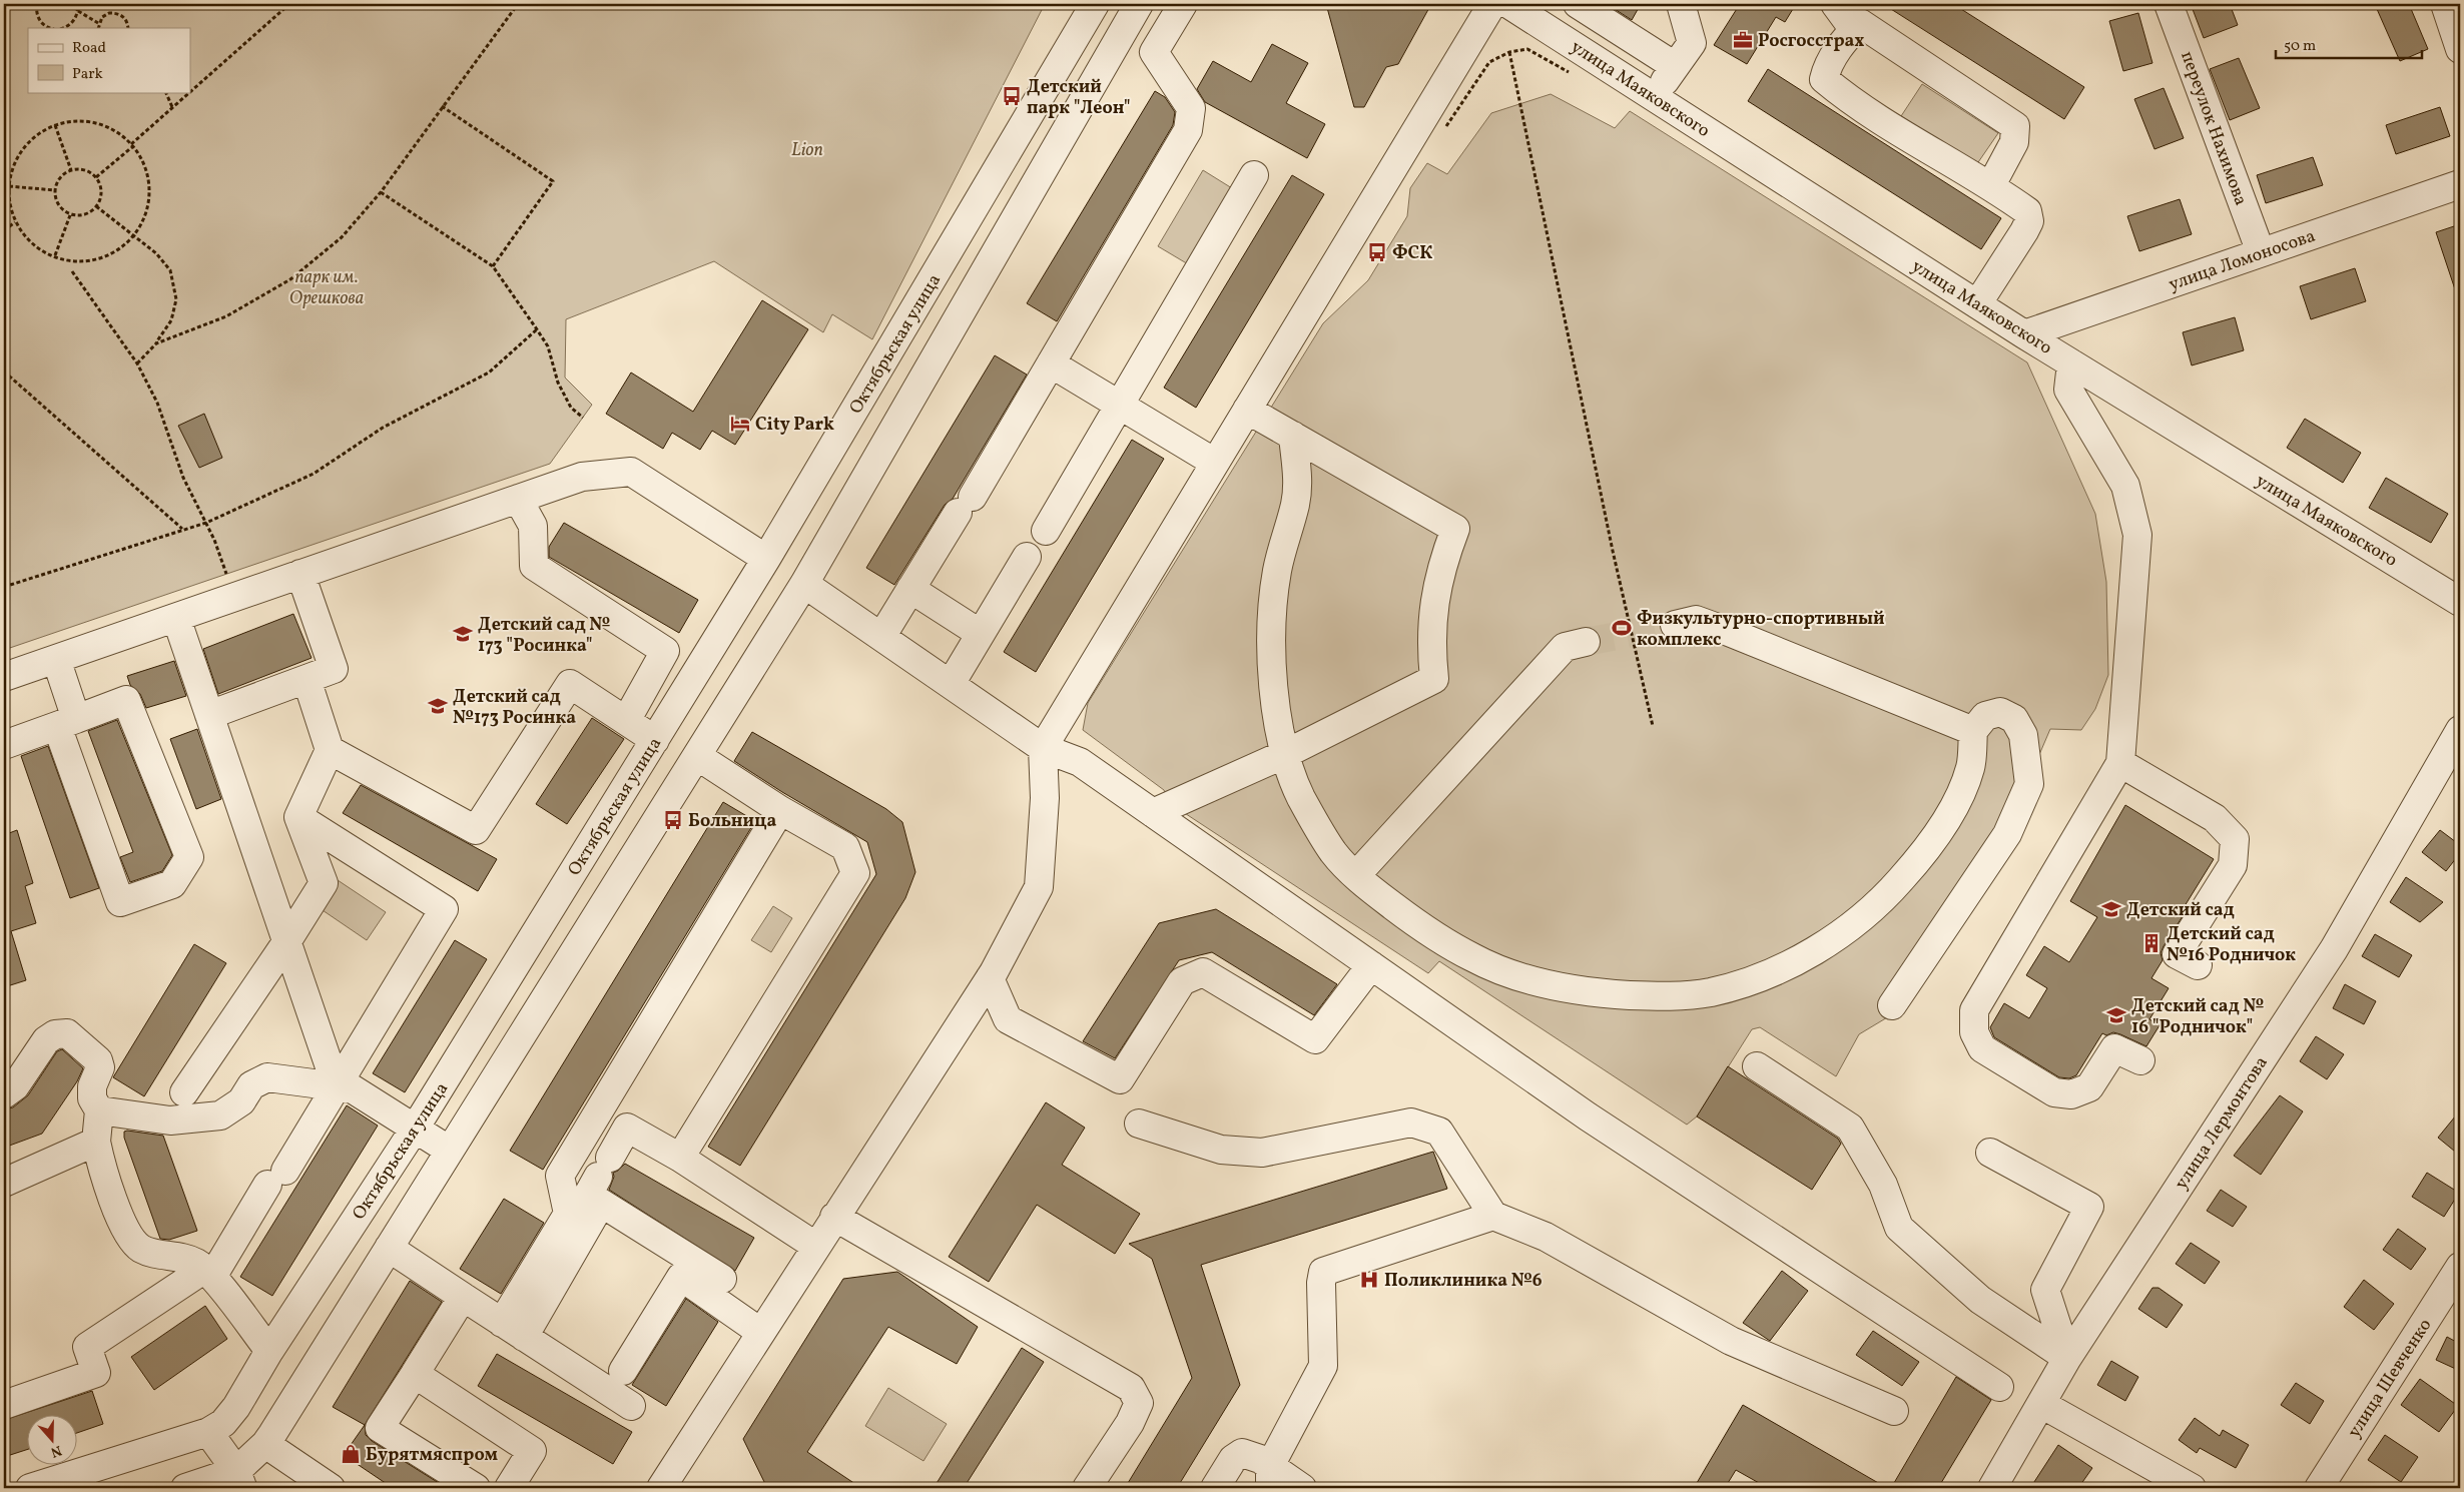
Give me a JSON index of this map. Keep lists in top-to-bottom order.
{
  "streets": {
    "street": [
      "улица Маяковского",
      "переулок Нахимова",
      "улица Ломоносова",
      "Октябрьская улица",
      "улица Лермонтова",
      "улица Шевченко"
    ]
  },
  "crossings": [
    ["улица Маяковского", "улица Ломоносова"],
    ["переулок Нахимова", "улица Ломоносова"]
  ],
  "parks": ["Lion", "парк им. Орешкова"],
  "places": {
    "office": ["Росгосстрах"],
    "bus stop": ["Детский парк \"Леон\"", "ФСК", "Больница"],
    "hotel": ["City Park"],
    "sports": ["Физкультурно-спортивный комплекс"],
    "school or university": [
      "Детский сад № 173 \"Росинка\"",
      "Детский сад №173 Росинка",
      "Детский сад",
      "Детский сад № 16 \"Родничок\""
    ],
    "building": ["Детский сад №16 Родничок"],
    "hospital": ["Поликлиника №6"],
    "shop": ["Бурятмяспром"]
  },
  "legend": ["Road", "Park"],
  "scale_bar": "50 m",
  "north": "bottom"
}
